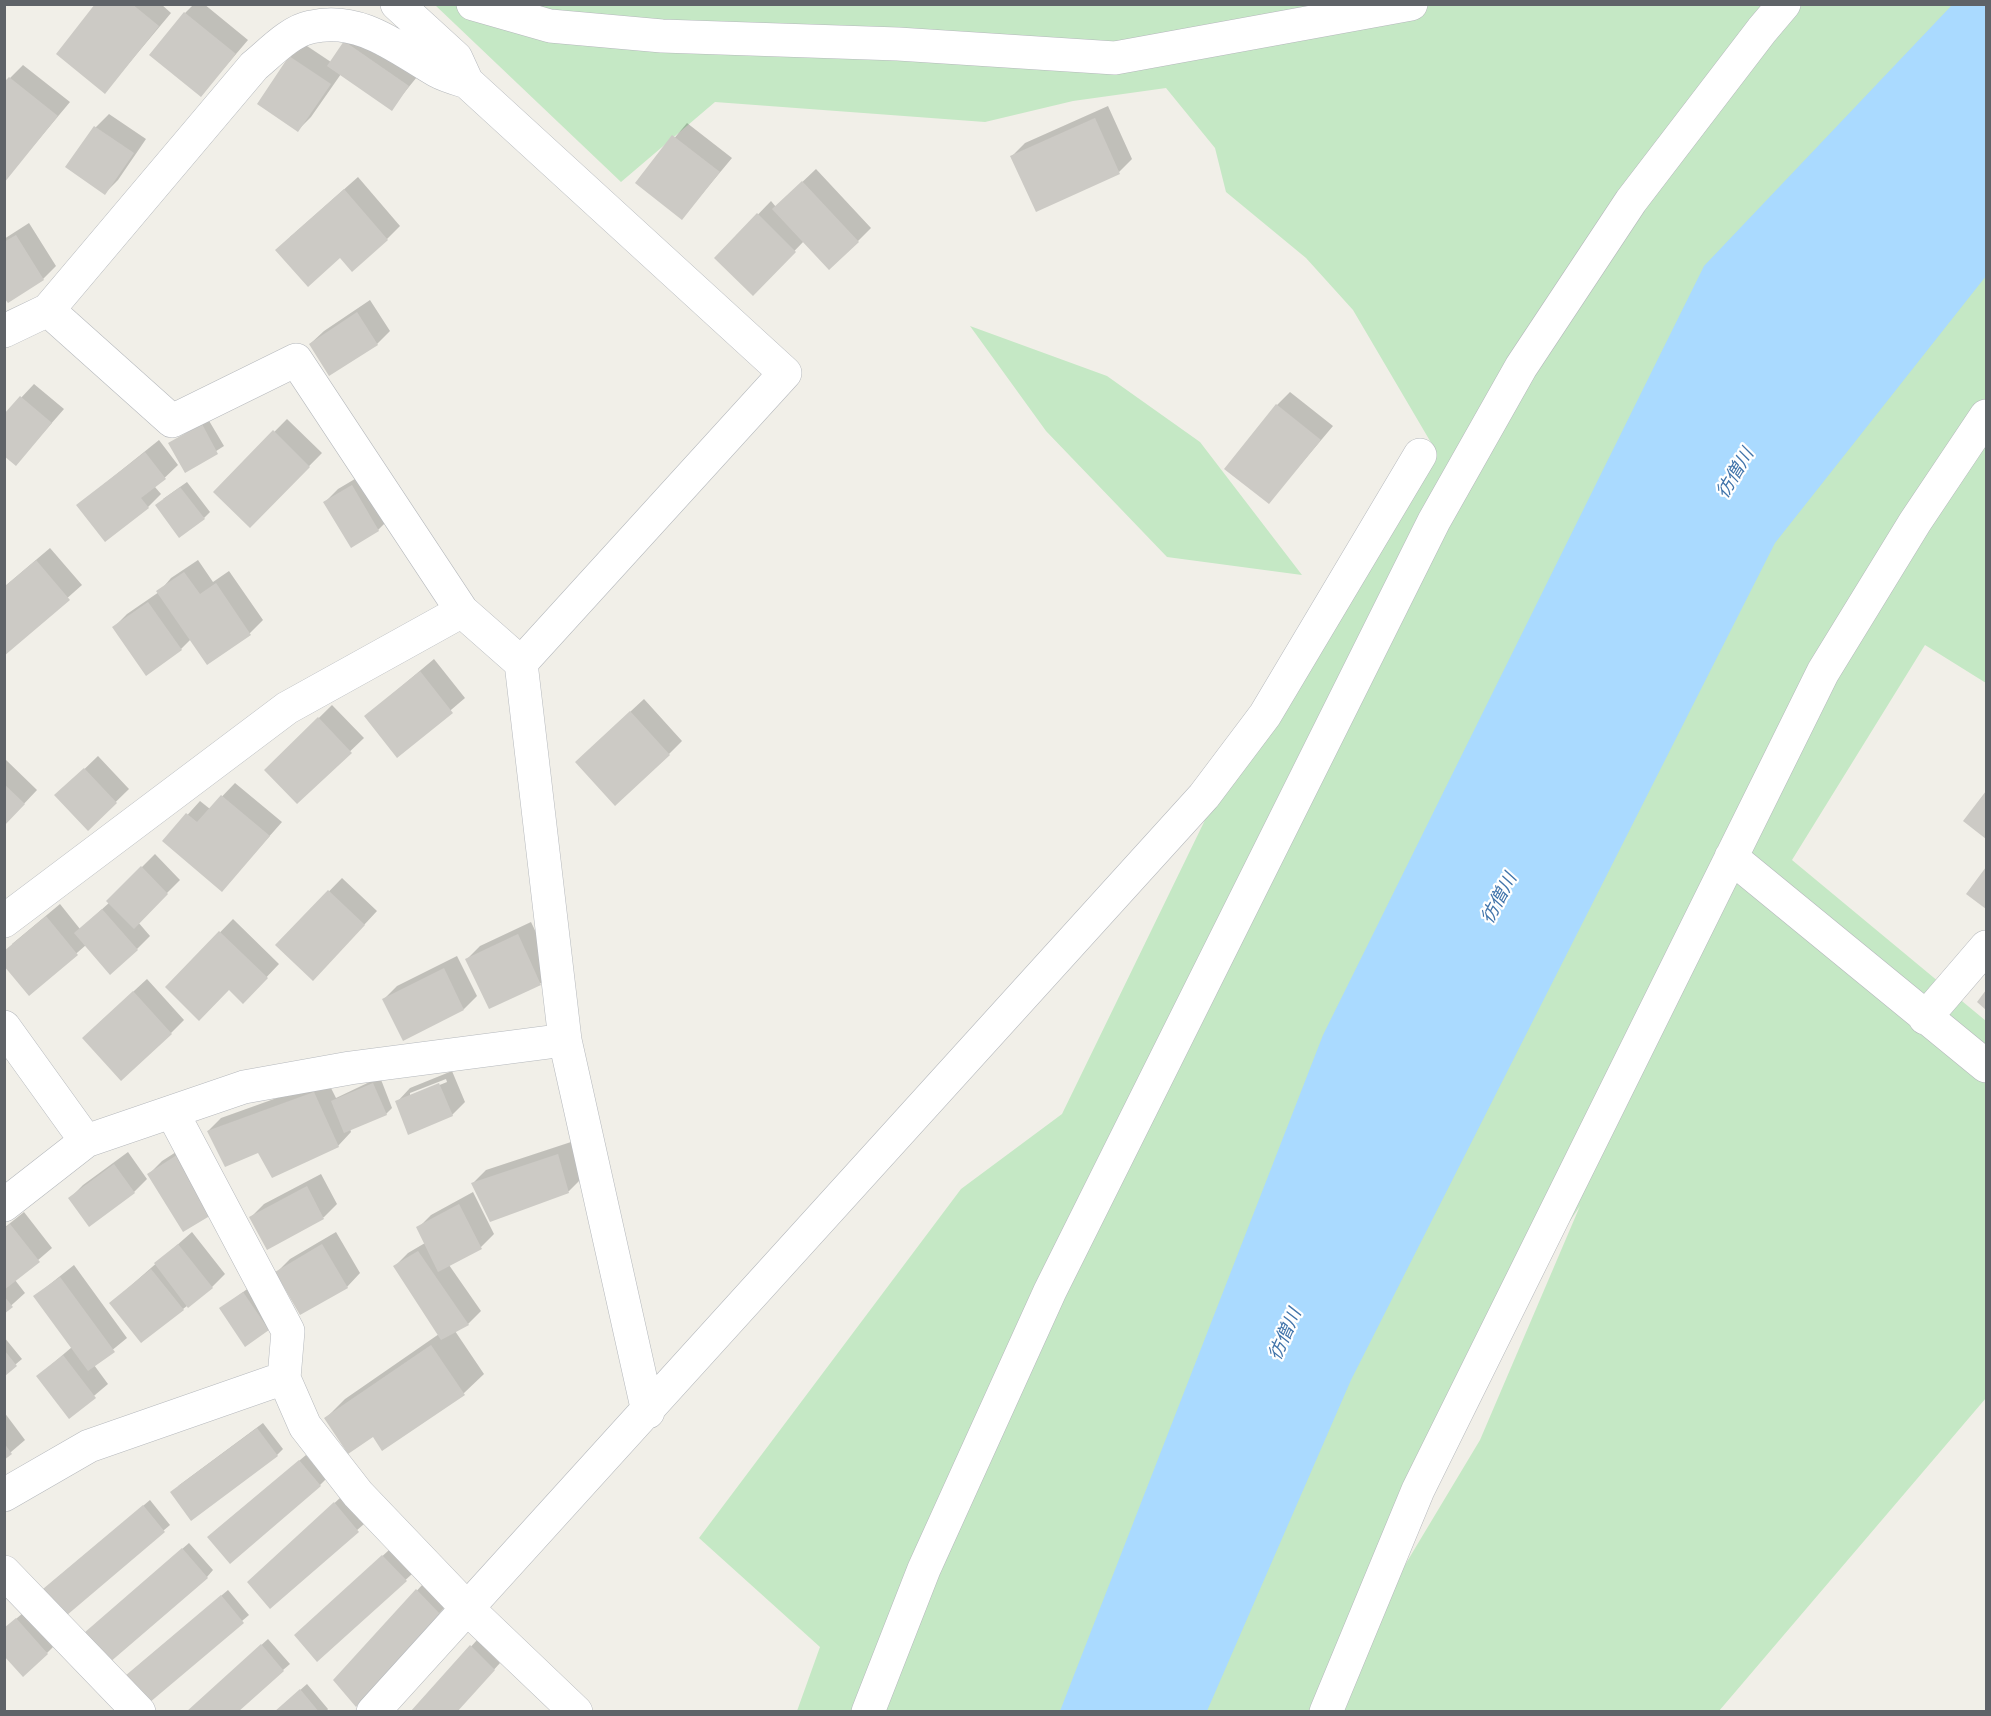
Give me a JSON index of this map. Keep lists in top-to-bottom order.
{
  "water": ["彷僧川"]
}
